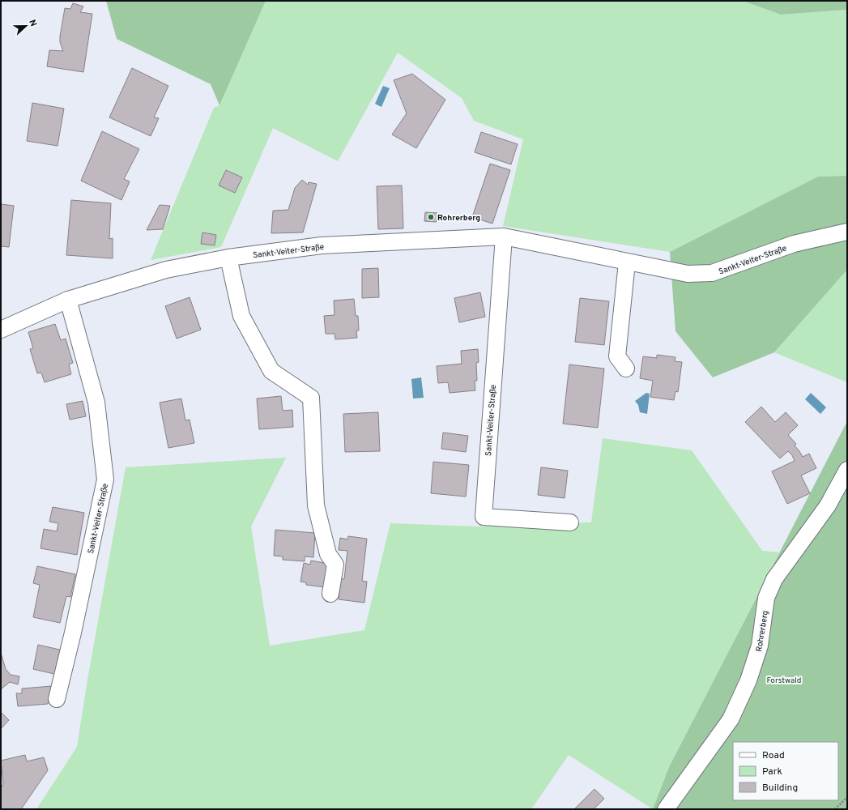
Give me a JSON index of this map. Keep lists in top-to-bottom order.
{
  "streets": {
    "street": ["Sankt-Veiter-Straße", "Rohrerberg"]
  },
  "parks": ["Forstwald"],
  "places": ["Rohrerberg"],
  "legend": ["Road", "Park", "Building"],
  "north": "right"
}
